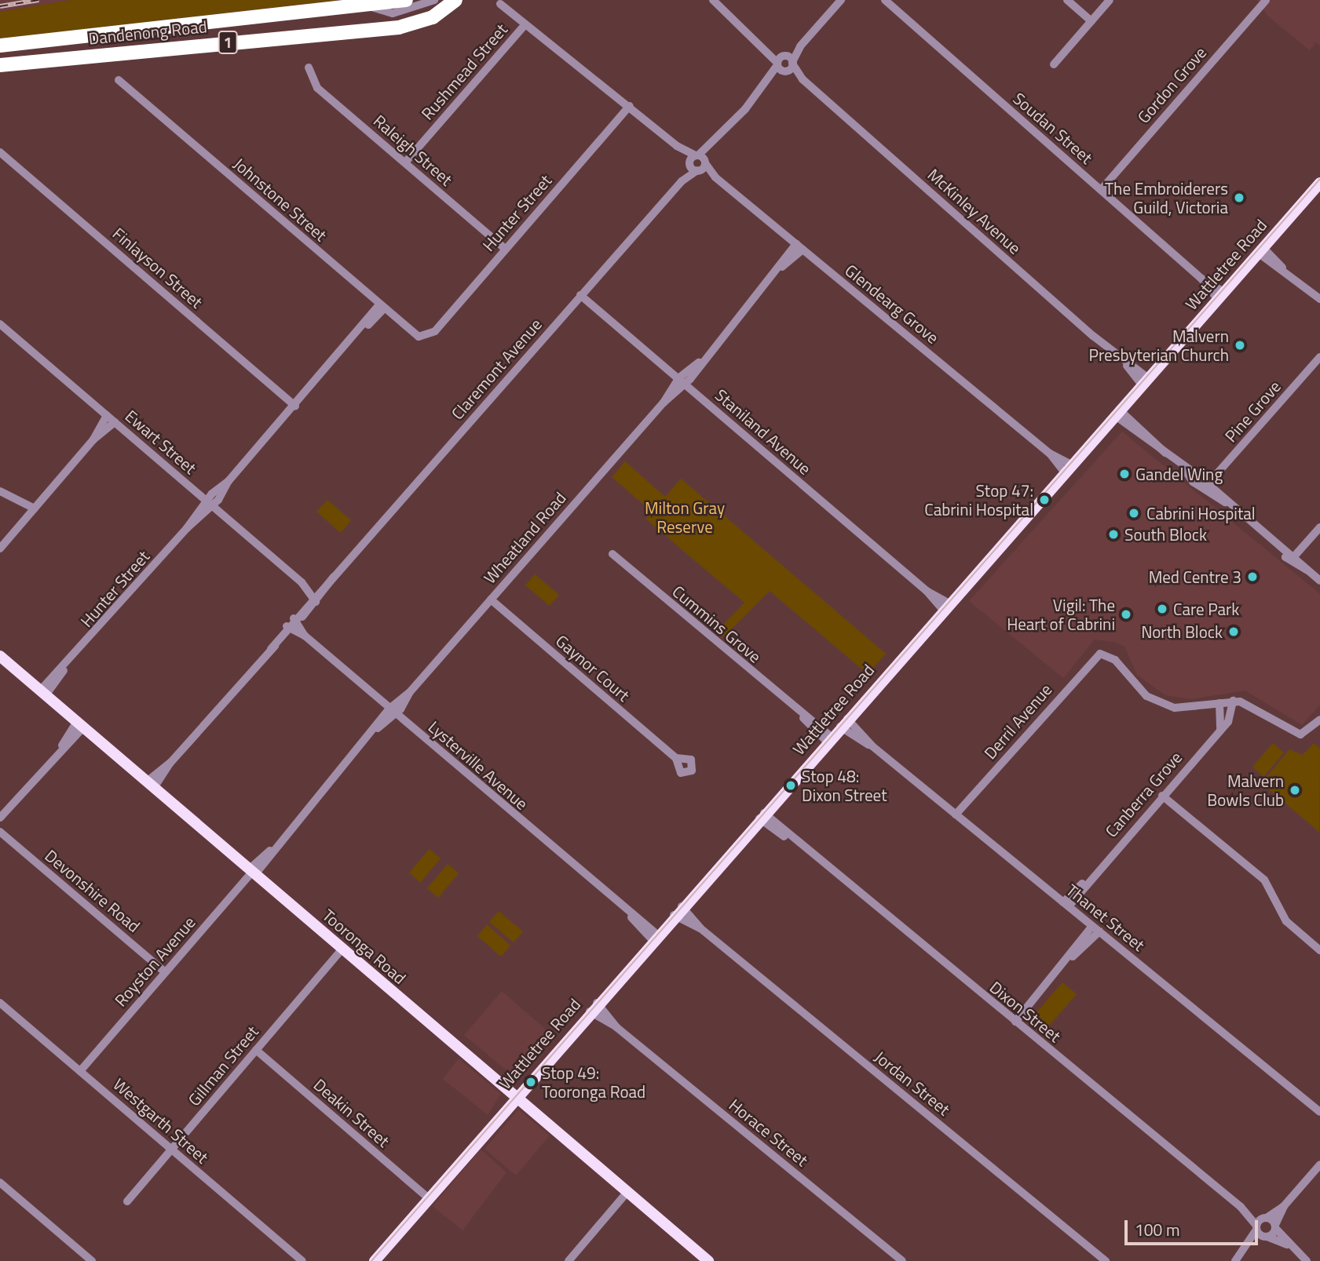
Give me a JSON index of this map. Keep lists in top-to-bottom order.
{
  "streets": {
    "highway": ["Dandenong Road", "1"],
    "main road": ["Wattletree Road", "Tooronga Road"],
    "street": [
      "Rushmead Street",
      "Gordon Grove",
      "Soudan Street",
      "Raleigh Street",
      "Johnstone Street",
      "McKinley Avenue",
      "Hunter Street",
      "Finlayson Street",
      "Glendearg Grove",
      "Claremont Avenue",
      "Pine Grove",
      "Staniland Avenue",
      "Ewart Street",
      "Wheatland Road",
      "Cummins Grove",
      "Gaynor Court",
      "Derril Avenue",
      "Lysterville Avenue",
      "Canberra Grove",
      "Devonshire Road",
      "Thanet Street",
      "Royston Avenue",
      "Dixon Street",
      "Gillman Street",
      "Jordan Street",
      "Deakin Street",
      "Westgarth Street",
      "Horace Street"
    ]
  },
  "crossings": [
    ["Rushmead Street", "Raleigh Street"],
    ["Gordon Grove", "Soudan Street"],
    ["Soudan Street", "Wattletree Road"],
    ["Raleigh Street", "Hunter Street"],
    ["Johnstone Street", "Hunter Street"],
    ["McKinley Avenue", "Wattletree Road"],
    ["Hunter Street", "Finlayson Street"],
    ["Hunter Street", "Ewart Street"],
    ["Hunter Street", "Tooronga Road"],
    ["Wattletree Road", "Glendearg Grove"],
    ["Wattletree Road", "Staniland Avenue"],
    ["Wattletree Road", "Cummins Grove"],
    ["Wattletree Road", "Lysterville Avenue"],
    ["Wattletree Road", "Thanet Street"],
    ["Wattletree Road", "Tooronga Road"],
    ["Wattletree Road", "Dixon Street"],
    ["Wattletree Road", "Jordan Street"],
    ["Wattletree Road", "Deakin Street"],
    ["Wattletree Road", "Horace Street"],
    ["Glendearg Grove", "Claremont Avenue"],
    ["Glendearg Grove", "Wheatland Road"],
    ["Claremont Avenue", "Staniland Avenue"],
    ["Claremont Avenue", "Ewart Street"],
    ["Claremont Avenue", "Lysterville Avenue"],
    ["Claremont Avenue", "Tooronga Road"],
    ["Staniland Avenue", "Wheatland Road"],
    ["Wheatland Road", "Gaynor Court"],
    ["Wheatland Road", "Lysterville Avenue"],
    ["Wheatland Road", "Tooronga Road"],
    ["Wheatland Road", "Royston Avenue"],
    ["Derril Avenue", "Thanet Street"],
    ["Canberra Grove", "Thanet Street"],
    ["Devonshire Road", "Royston Avenue"],
    ["Tooronga Road", "Royston Avenue"],
    ["Tooronga Road", "Gillman Street"],
    ["Royston Avenue", "Westgarth Street"],
    ["Gillman Street", "Deakin Street"],
    ["Gillman Street", "Westgarth Street"]
  ],
  "parks": ["Milton Gray Reserve"],
  "places": [
    "The Embroiderers Guild, Victoria",
    "Malvern Presbyterian Church",
    "Gandel Wing",
    "Stop 47: Cabrini Hospital",
    "Cabrini Hospital",
    "South Block",
    "Med Centre 3",
    "Care Park",
    "Vigil: The Heart of Cabrini",
    "North Block",
    "Stop 48: Dixon Street",
    "Malvern Bowls Club",
    "Stop 49: Tooronga Road"
  ],
  "scale_bar": "100 m"
}
